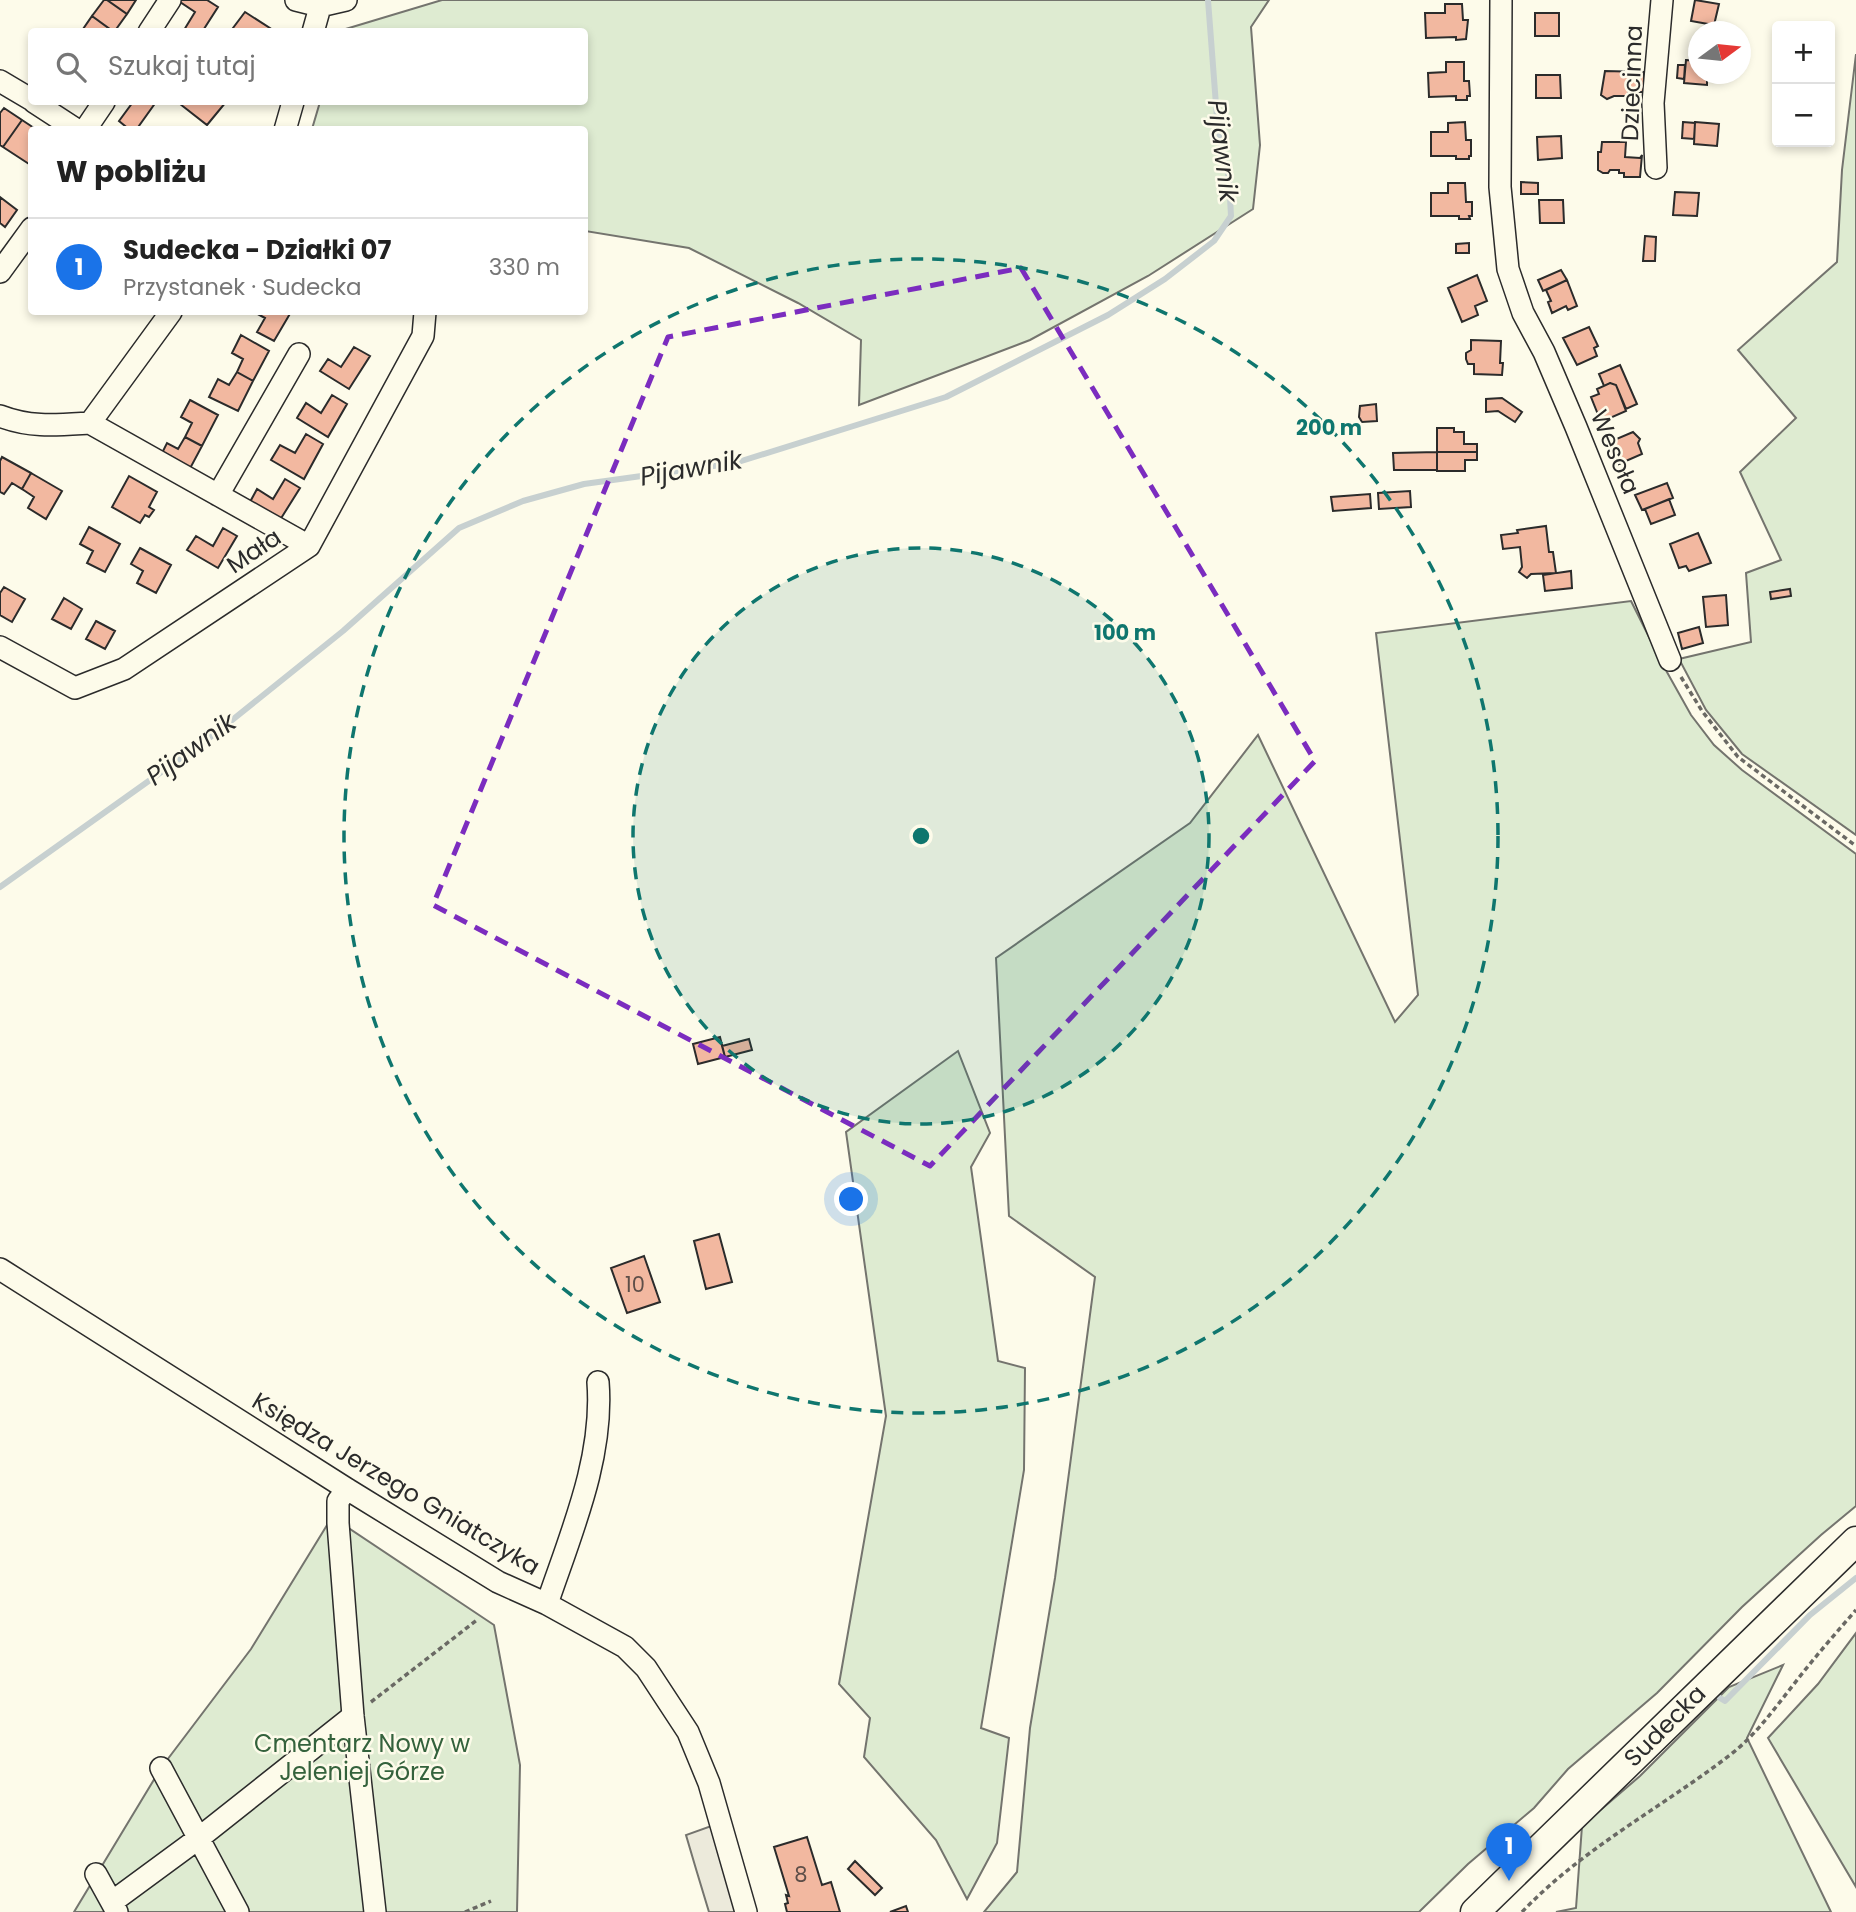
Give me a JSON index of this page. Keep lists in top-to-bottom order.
{
  "streets": {
    "main road": ["Sudecka"],
    "street": [
      "Dziecinna",
      "Wesoła",
      "Mała",
      "Księdza Jerzego Gniatczyka"
    ]
  },
  "water": ["Pijawnik"],
  "parks": ["Cmentarz Nowy w Jeleniej Górze"],
  "house_numbers": ["10", "8"],
  "north": "right",
  "page": {
    "map_buttons": ["+", "−"],
    "search": "Szukaj tutaj",
    "heading": "W pobliżu",
    "list": [
      {
        "mark": "1",
        "name": "Sudecka - Działki 07",
        "note": "Przystanek · Sudecka",
        "value": "330 m"
      }
    ],
    "pins": "1"
  },
  "rings": ["200 m", "100 m"]
}
